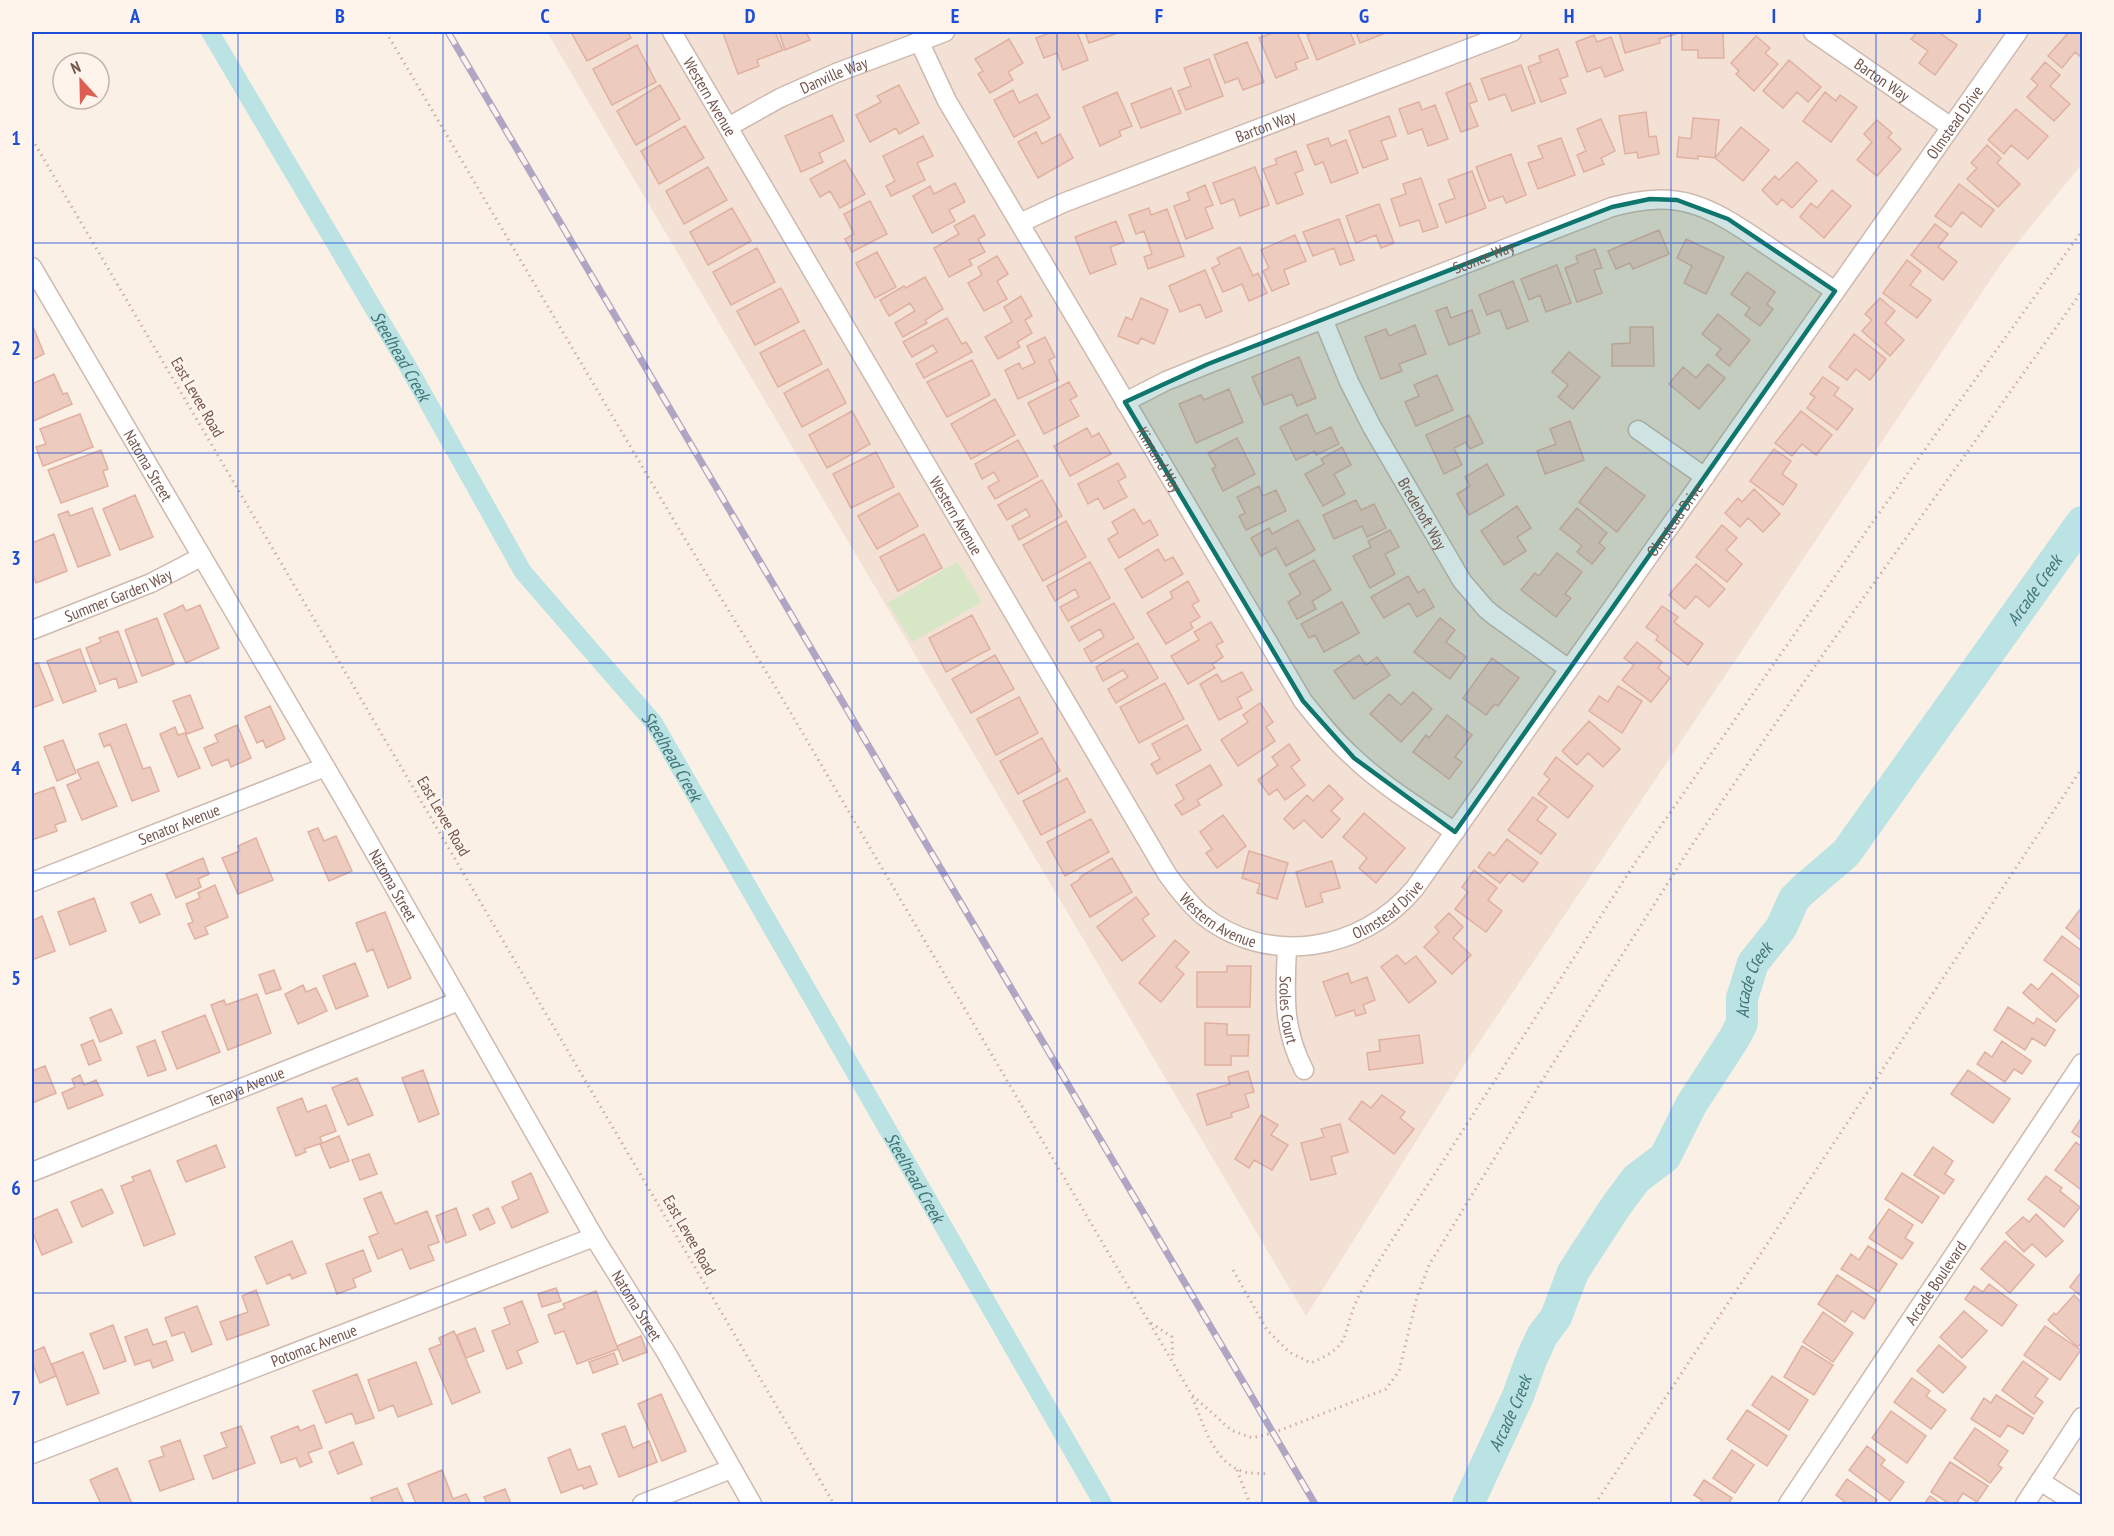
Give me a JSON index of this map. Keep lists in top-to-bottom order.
{
  "streets": {
    "street": [
      "Danville Way",
      "Barton Way",
      "Western Avenue",
      "Olmstead Drive",
      "Sconce Way",
      "Kinnaird Way",
      "Natoma Street",
      "Bredehoft Way",
      "Summer Garden Way",
      "Senator Avenue",
      "Scoles Court",
      "Tenaya Avenue",
      "Arcade Boulevard",
      "Potomac Avenue"
    ],
    "path": ["East Levee Road"]
  },
  "crossings": [
    ["Danville Way", "Western Avenue"],
    ["Danville Way", "Kinnaird Way"],
    ["Barton Way", "Olmstead Drive"],
    ["Barton Way", "Kinnaird Way"],
    ["Western Avenue", "Olmstead Drive"],
    ["Western Avenue", "Scoles Court"],
    ["Olmstead Drive", "Sconce Way"],
    ["Olmstead Drive", "Kinnaird Way"],
    ["Olmstead Drive", "Bredehoft Way"],
    ["Olmstead Drive", "Scoles Court"],
    ["Sconce Way", "Kinnaird Way"],
    ["Sconce Way", "Bredehoft Way"],
    ["Natoma Street", "Summer Garden Way"],
    ["Natoma Street", "Senator Avenue"],
    ["Natoma Street", "Tenaya Avenue"],
    ["Natoma Street", "Potomac Avenue"]
  ],
  "water": ["Steelhead Creek", "Arcade Creek"],
  "north": "top",
  "grid": {
    "columns": [
      "A",
      "B",
      "C",
      "D",
      "E",
      "F",
      "G",
      "H",
      "I",
      "J"
    ],
    "rows": [
      "1",
      "2",
      "3",
      "4",
      "5",
      "6",
      "7"
    ]
  }
}
